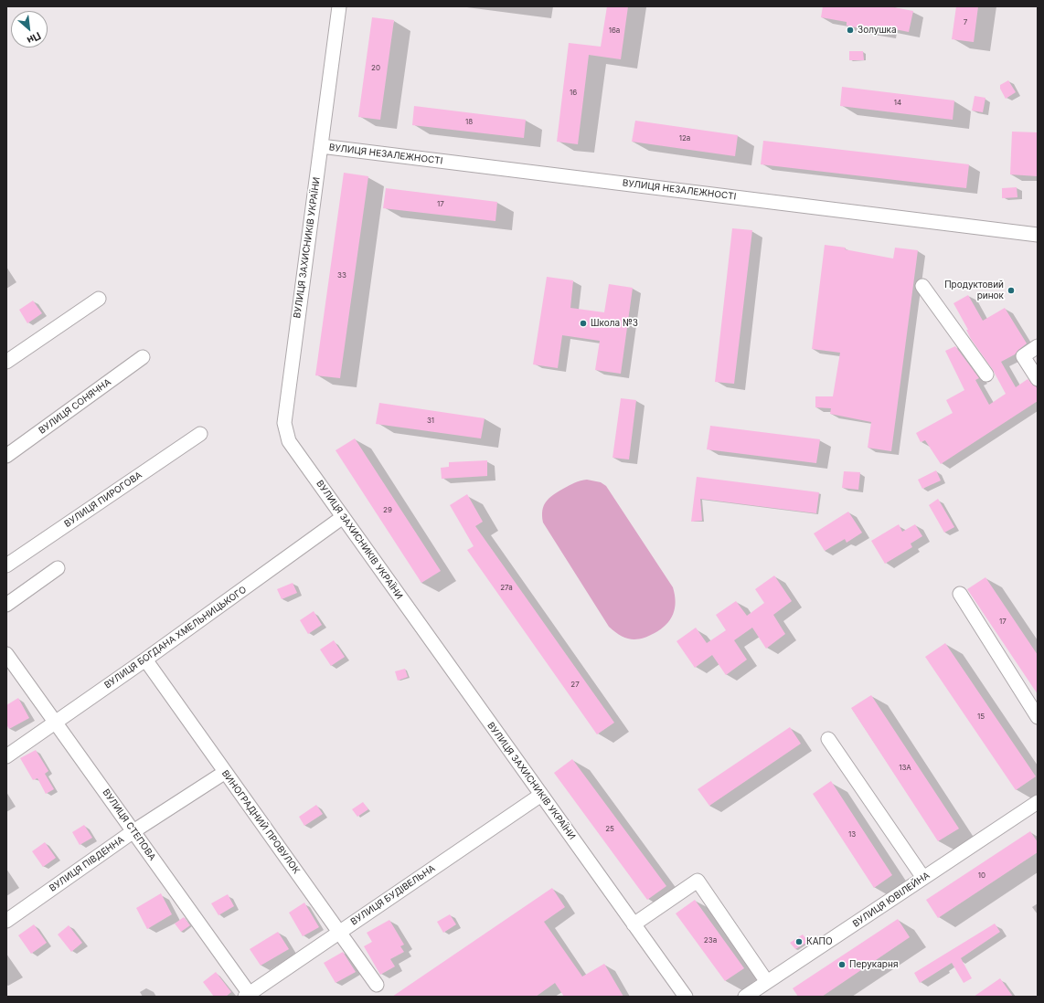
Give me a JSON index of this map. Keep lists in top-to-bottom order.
{
  "streets": {
    "street": [
      "ВУЛИЦЯ НЕЗАЛЕЖНОСТІ",
      "ВУЛИЦЯ ЗАХИСНИКІВ УКРАЇНИ",
      "ВУЛИЦЯ СОНЯЧНА",
      "ВУЛИЦЯ ПИРОГОВА",
      "ВУЛИЦЯ БОГДАНА ХМЕЛЬНИЦЬКОГО",
      "ВИНОГРАДНИЙ ПРОВУЛОК",
      "ВУЛИЦЯ СТЕПОВА",
      "ВУЛИЦЯ ПІВДЕННА",
      "ВУЛИЦЯ БУДІВЕЛЬНА",
      "ВУЛИЦЯ ЮВІЛЕЙНА"
    ]
  },
  "crossings": [
    ["ВУЛИЦЯ НЕЗАЛЕЖНОСТІ", "ВУЛИЦЯ ЗАХИСНИКІВ УКРАЇНИ"],
    ["ВУЛИЦЯ ЗАХИСНИКІВ УКРАЇНИ", "ВУЛИЦЯ БОГДАНА ХМЕЛЬНИЦЬКОГО"],
    ["ВУЛИЦЯ ЗАХИСНИКІВ УКРАЇНИ", "ВУЛИЦЯ БУДІВЕЛЬНА"],
    ["ВУЛИЦЯ БОГДАНА ХМЕЛЬНИЦЬКОГО", "ВИНОГРАДНИЙ ПРОВУЛОК"],
    ["ВУЛИЦЯ БОГДАНА ХМЕЛЬНИЦЬКОГО", "ВУЛИЦЯ СТЕПОВА"],
    ["ВИНОГРАДНИЙ ПРОВУЛОК", "ВУЛИЦЯ ПІВДЕННА"],
    ["ВИНОГРАДНИЙ ПРОВУЛОК", "ВУЛИЦЯ БУДІВЕЛЬНА"],
    ["ВУЛИЦЯ СТЕПОВА", "ВУЛИЦЯ ПІВДЕННА"],
    ["ВУЛИЦЯ СТЕПОВА", "ВУЛИЦЯ БУДІВЕЛЬНА"]
  ],
  "places": [
    "Золушка",
    "Продуктовий ринок",
    "Школа №3",
    "КАПО",
    "Перукарня"
  ],
  "house_numbers": [
    "7",
    "16а",
    "20",
    "16",
    "14",
    "18",
    "12а",
    "17",
    "33",
    "31",
    "29",
    "27а",
    "17",
    "27",
    "15",
    "13А",
    "25",
    "13",
    "10",
    "23а"
  ],
  "north": "bottom right"
}
